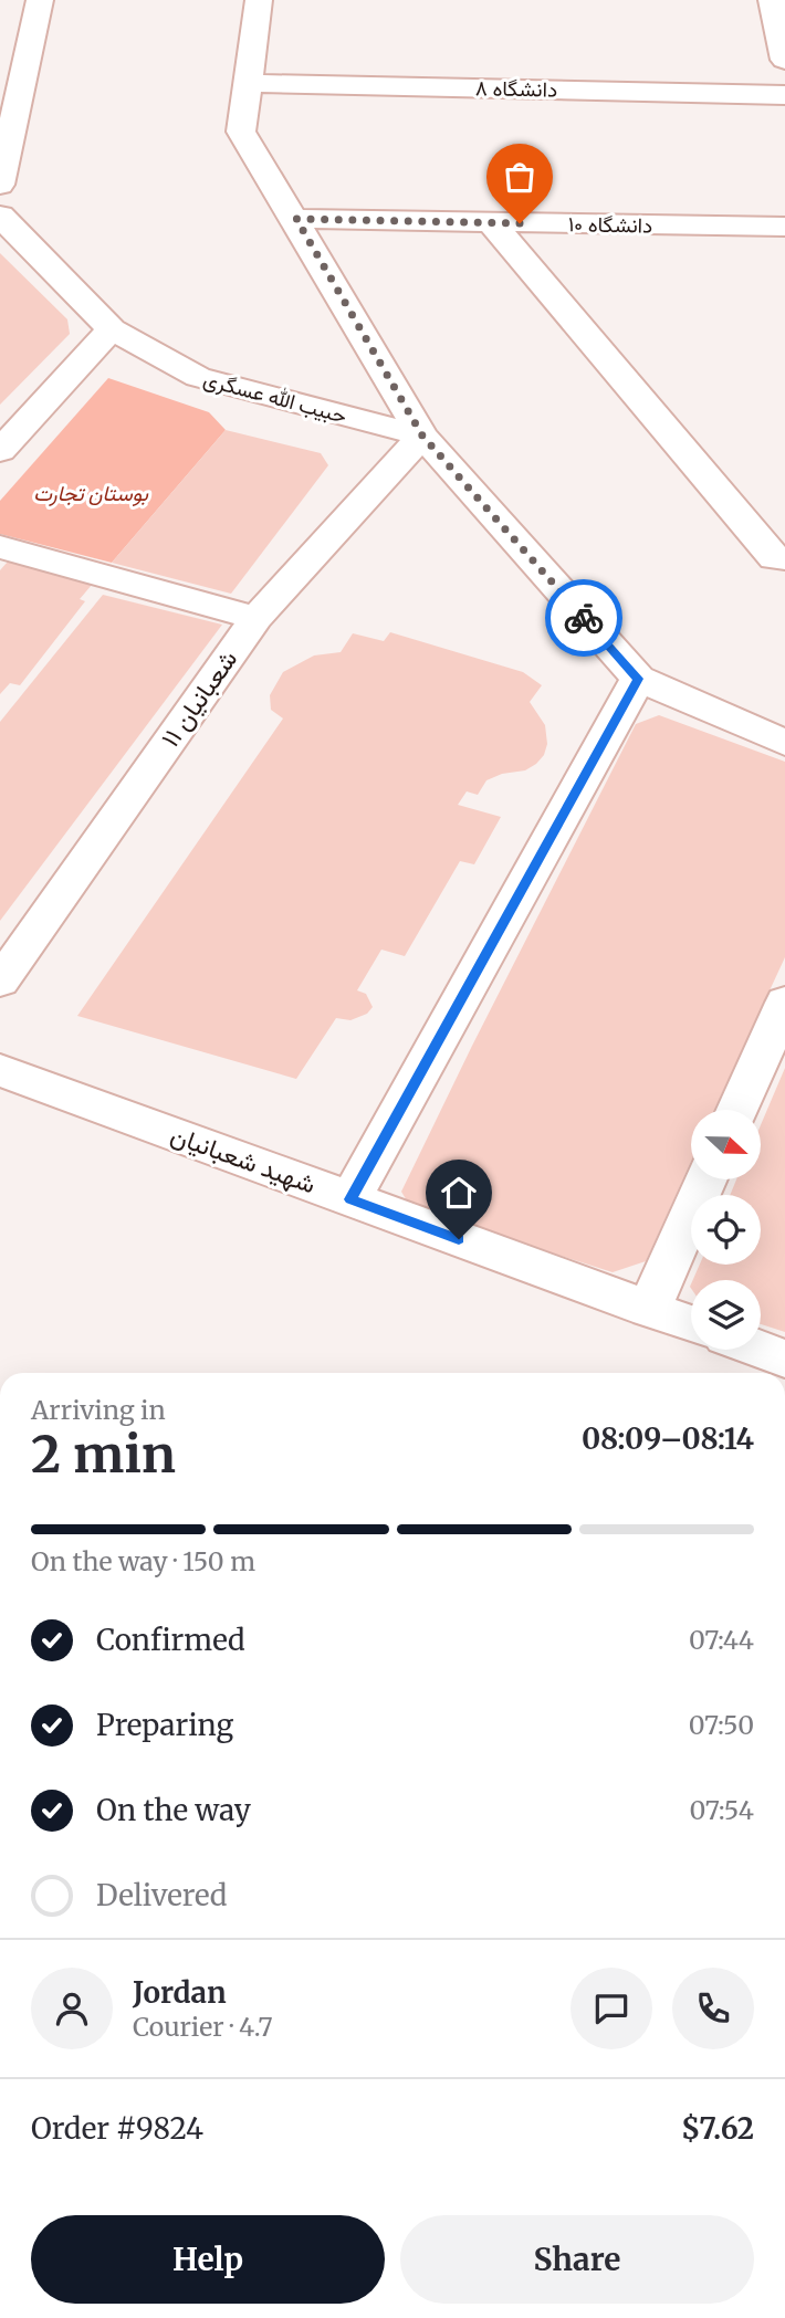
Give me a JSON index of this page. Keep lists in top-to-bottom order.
{
  "streets": {
    "main road": [
      "دانشگاه ۸",
      "دانشگاه ۱۰",
      "حبیب الله عسگری",
      "شعبانیان ۱۱",
      "شهید شعبانیان"
    ]
  },
  "crossings": [
    ["حبیب الله عسگری", "شعبانیان ۱۱"]
  ],
  "parks": ["بوستان تجارت"],
  "north": "right",
  "page": {
    "heading": ["2 min", "Arriving in", "08:09–08:14"],
    "panel": [
      "Jordan",
      "Courier · 4.7",
      "Order #9824",
      "$7.62"
    ],
    "bar": "On the way · 150 m",
    "list": [
      ["Confirmed", "07:44"],
      ["Preparing", "07:50"],
      ["On the way", "07:54"],
      "Delivered"
    ],
    "buttons": ["Help", "Share"]
  }
}
